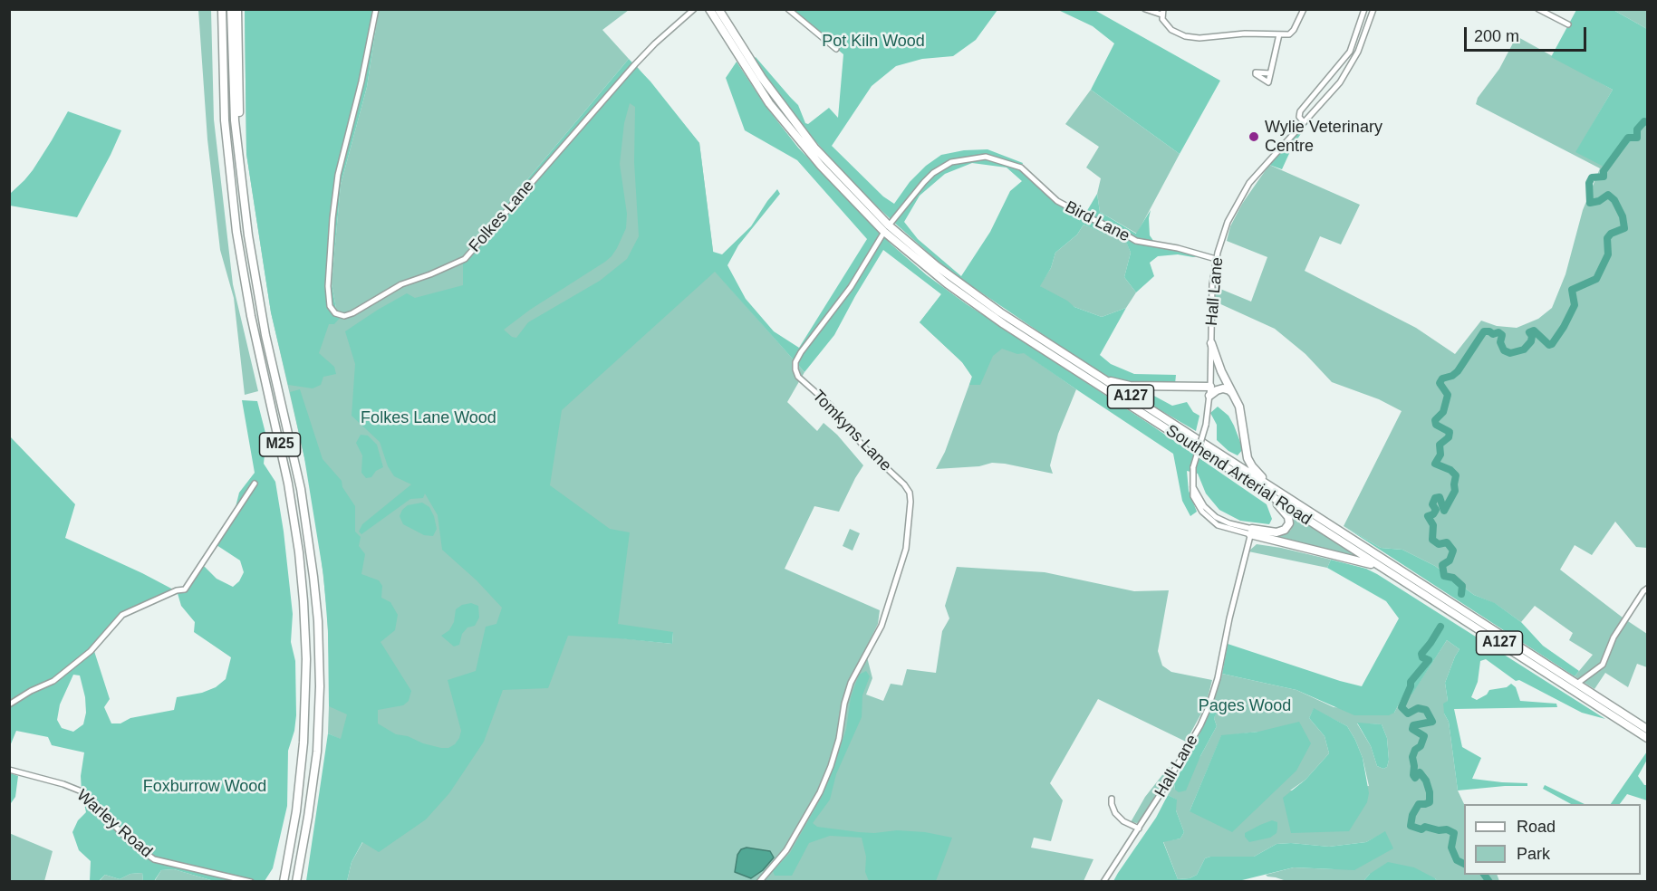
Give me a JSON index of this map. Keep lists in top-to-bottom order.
{
  "streets": {
    "highway": ["A127", "M25", "Southend Arterial Road"],
    "street": [
      "Folkes Lane",
      "Bird Lane",
      "Hall Lane",
      "Tomkyns Lane",
      "Warley Road"
    ]
  },
  "crossings": [
    ["Bird Lane", "Hall Lane"],
    ["Bird Lane", "Tomkyns Lane"],
    ["Bird Lane", "Southend Arterial Road"],
    ["Hall Lane", "A127"],
    ["A127", "Southend Arterial Road"],
    ["Tomkyns Lane", "Southend Arterial Road"]
  ],
  "parks": [
    "Pot Kiln Wood",
    "Folkes Lane Wood",
    "Pages Wood",
    "Foxburrow Wood"
  ],
  "places": ["Wylie Veterinary Centre"],
  "legend": ["Road", "Park"],
  "scale_bar": "200 m"
}
